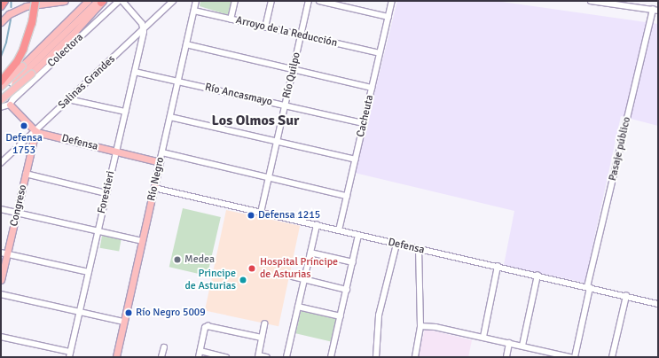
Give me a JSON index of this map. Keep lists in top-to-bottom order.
{
  "streets": {
    "main road": ["Defensa", "Río Negro", "Congreso"],
    "street": [
      "Arroyo de la Reducción",
      "Colectora",
      "Río Quilpo",
      "Salinas Grandes",
      "Río Ancasmayo",
      "Cacheuta",
      "Pasaje público",
      "Forestieri"
    ]
  },
  "crossings": [
    ["Arroyo de la Reducción", "Río Quilpo"],
    ["Arroyo de la Reducción", "Cacheuta"],
    ["Arroyo de la Reducción", "Río Negro"],
    ["Río Quilpo", "Río Ancasmayo"],
    ["Río Quilpo", "Defensa"],
    ["Salinas Grandes", "Defensa"],
    ["Salinas Grandes", "Forestieri"],
    ["Salinas Grandes", "Congreso"],
    ["Río Ancasmayo", "Cacheuta"],
    ["Río Ancasmayo", "Río Negro"],
    ["Río Ancasmayo", "Forestieri"],
    ["Cacheuta", "Defensa"],
    ["Defensa", "Pasaje público"],
    ["Defensa", "Río Negro"],
    ["Defensa", "Forestieri"],
    ["Defensa", "Congreso"]
  ],
  "districts": ["Los Olmos Sur"],
  "places": [
    "Defensa 1753",
    "Defensa 1215",
    "Medea",
    "Hospital Príncipe de Asturias",
    "Principe de Asturias",
    "Río Negro 5009"
  ]
}
